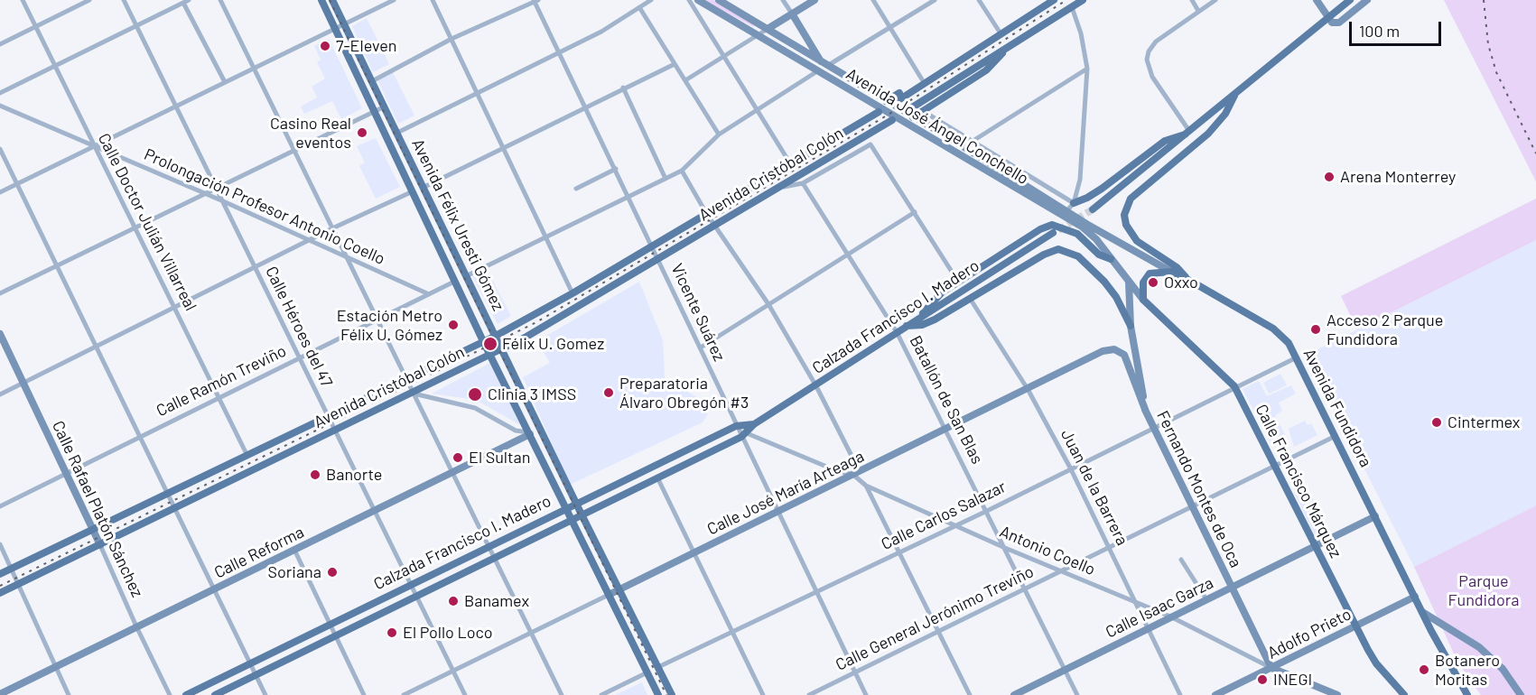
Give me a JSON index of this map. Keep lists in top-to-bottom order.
{
  "streets": {
    "main road": [
      "Avenida Cristóbal Colón",
      "Avenida Félix Uresti Gómez",
      "Calzada Francisco I. Madero",
      "Avenida Fundidora",
      "Calle Francisco Márquez"
    ],
    "street": [
      "Avenida José Ángel Conchello",
      "Prolongación Profesor Antonio Coello",
      "Calle Doctor Julián Villarreal",
      "Vicente Suárez",
      "Calle Héroes del 47",
      "Calle Ramón Treviño",
      "Batallón de San Blas",
      "Juan de la Barrera",
      "Fernando Montes de Oca",
      "Calle José María Arteaga",
      "Calle Rafael Platón Sánchez",
      "Calle Carlos Salazar",
      "Antonio Coello",
      "Calle Reforma",
      "Calle Isaac Garza",
      "Calle General Jerónimo Treviño",
      "Adolfo Prieto"
    ]
  },
  "crossings": [
    ["Avenida José Ángel Conchello", "Avenida Cristóbal Colón"],
    ["Avenida José Ángel Conchello", "Avenida Fundidora"],
    ["Avenida José Ángel Conchello", "Calle Francisco Márquez"],
    ["Avenida José Ángel Conchello", "Fernando Montes de Oca"],
    ["Avenida Cristóbal Colón", "Calle Doctor Julián Villarreal"],
    ["Avenida Cristóbal Colón", "Avenida Félix Uresti Gómez"],
    ["Avenida Cristóbal Colón", "Vicente Suárez"],
    ["Avenida Cristóbal Colón", "Calle Héroes del 47"],
    ["Avenida Cristóbal Colón", "Calle Rafael Platón Sánchez"],
    ["Prolongación Profesor Antonio Coello", "Calle Doctor Julián Villarreal"],
    ["Prolongación Profesor Antonio Coello", "Calle Héroes del 47"],
    ["Prolongación Profesor Antonio Coello", "Calle Ramón Treviño"],
    ["Calle Doctor Julián Villarreal", "Calle Ramón Treviño"],
    ["Avenida Félix Uresti Gómez", "Calzada Francisco I. Madero"],
    ["Avenida Félix Uresti Gómez", "Calle Ramón Treviño"],
    ["Avenida Félix Uresti Gómez", "Calle José María Arteaga"],
    ["Avenida Félix Uresti Gómez", "Calle Carlos Salazar"],
    ["Avenida Félix Uresti Gómez", "Calle Reforma"],
    ["Vicente Suárez", "Calzada Francisco I. Madero"],
    ["Vicente Suárez", "Calle José María Arteaga"],
    ["Vicente Suárez", "Calle Carlos Salazar"],
    ["Vicente Suárez", "Antonio Coello"],
    ["Vicente Suárez", "Calle General Jerónimo Treviño"],
    ["Calzada Francisco I. Madero", "Calle Héroes del 47"],
    ["Calzada Francisco I. Madero", "Batallón de San Blas"],
    ["Calzada Francisco I. Madero", "Antonio Coello"],
    ["Calle Héroes del 47", "Calle Ramón Treviño"],
    ["Calle Héroes del 47", "Calle José María Arteaga"],
    ["Calle Héroes del 47", "Calle Reforma"],
    ["Calle Ramón Treviño", "Calle Rafael Platón Sánchez"],
    ["Batallón de San Blas", "Calle José María Arteaga"],
    ["Batallón de San Blas", "Calle Carlos Salazar"],
    ["Batallón de San Blas", "Antonio Coello"],
    ["Batallón de San Blas", "Calle Isaac Garza"],
    ["Batallón de San Blas", "Calle General Jerónimo Treviño"],
    ["Avenida Fundidora", "Calle Carlos Salazar"],
    ["Avenida Fundidora", "Calle Isaac Garza"],
    ["Avenida Fundidora", "Calle General Jerónimo Treviño"],
    ["Avenida Fundidora", "Adolfo Prieto"],
    ["Calle Francisco Márquez", "Calle Carlos Salazar"],
    ["Calle Francisco Márquez", "Calle Isaac Garza"],
    ["Calle Francisco Márquez", "Calle General Jerónimo Treviño"],
    ["Calle Francisco Márquez", "Adolfo Prieto"],
    ["Juan de la Barrera", "Calle José María Arteaga"],
    ["Juan de la Barrera", "Calle Carlos Salazar"],
    ["Juan de la Barrera", "Antonio Coello"],
    ["Juan de la Barrera", "Calle Isaac Garza"],
    ["Juan de la Barrera", "Calle General Jerónimo Treviño"],
    ["Fernando Montes de Oca", "Calle José María Arteaga"],
    ["Fernando Montes de Oca", "Calle Carlos Salazar"],
    ["Fernando Montes de Oca", "Antonio Coello"],
    ["Fernando Montes de Oca", "Calle Isaac Garza"],
    ["Fernando Montes de Oca", "Calle General Jerónimo Treviño"],
    ["Fernando Montes de Oca", "Adolfo Prieto"],
    ["Calle José María Arteaga", "Antonio Coello"],
    ["Calle Rafael Platón Sánchez", "Calle Reforma"],
    ["Calle Carlos Salazar", "Antonio Coello"],
    ["Antonio Coello", "Calle Isaac Garza"],
    ["Antonio Coello", "Calle General Jerónimo Treviño"],
    ["Antonio Coello", "Adolfo Prieto"]
  ],
  "parks": ["Parque Fundidora"],
  "places": [
    "7-Eleven",
    "Casino Real eventos",
    "Arena Monterrey",
    "Oxxo",
    "Estación Metro Félix U. Gómez",
    "Acceso 2 Parque Fundidora",
    "Félix U. Gomez",
    "Preparatoria Álvaro Obregón #3",
    "Clinia 3 IMSS",
    "Cintermex",
    "El Sultan",
    "Banorte",
    "Soriana",
    "Banamex",
    "El Pollo Loco",
    "Botanero Moritas",
    "INEGI"
  ],
  "scale_bar": "100 m"
}
